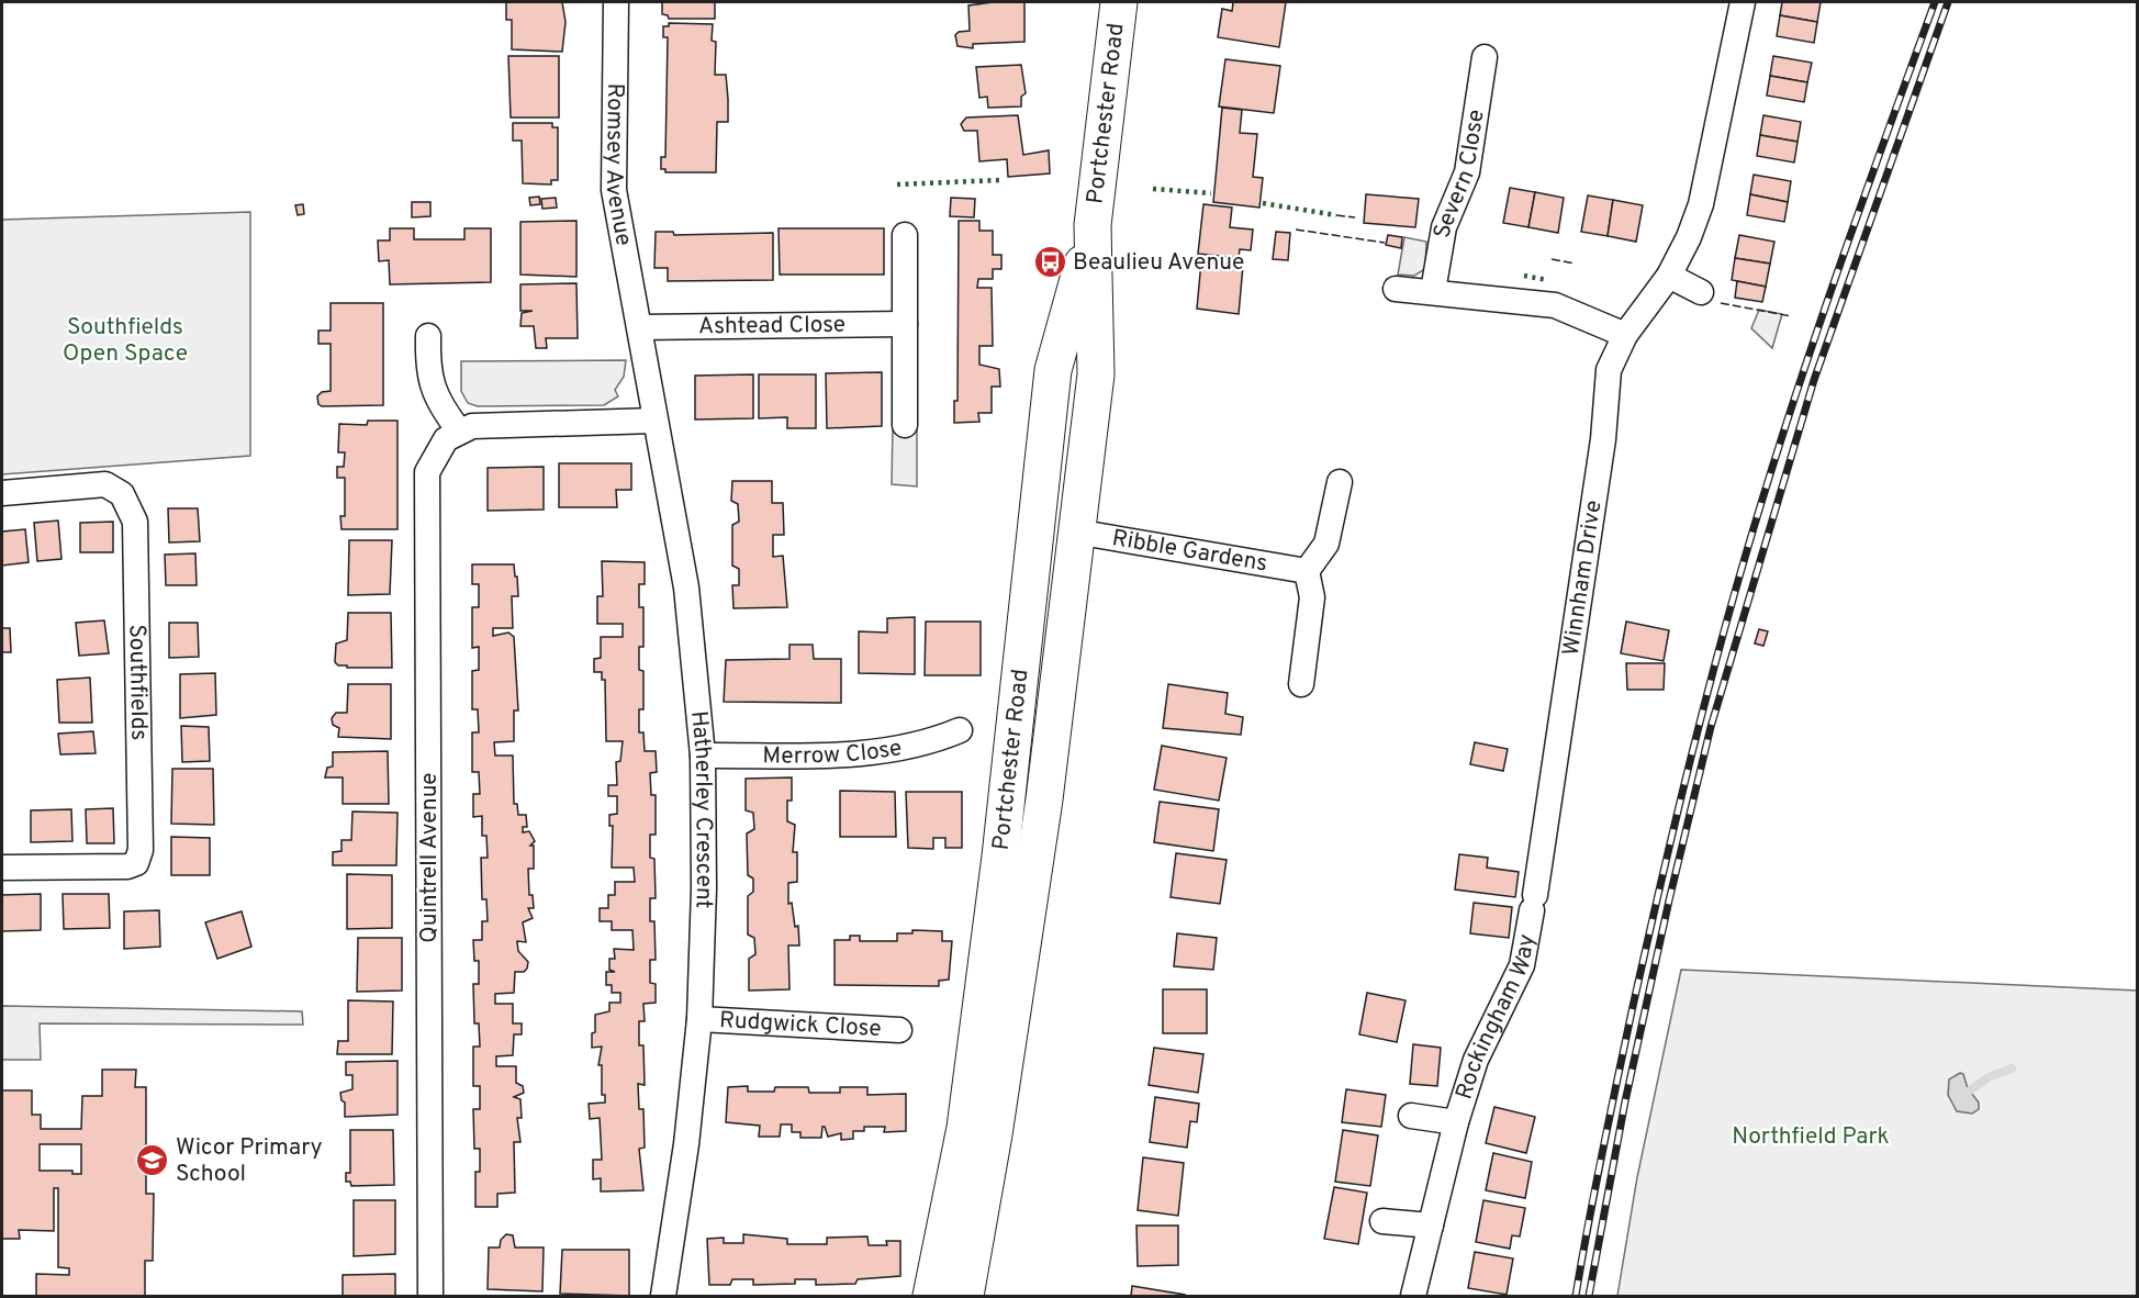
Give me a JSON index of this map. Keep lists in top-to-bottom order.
{
  "streets": {
    "main road": ["Portchester Road"],
    "street": [
      "Romsey Avenue",
      "Severn Close",
      "Ashtead Close",
      "Ribble Gardens",
      "Winnham Drive",
      "Southfields",
      "Merrow Close",
      "Hatherley Crescent",
      "Quintrell Avenue",
      "Rockingham Way",
      "Rudgwick Close"
    ]
  },
  "crossings": [
    ["Portchester Road", "Ribble Gardens"],
    ["Romsey Avenue", "Ashtead Close"],
    ["Romsey Avenue", "Hatherley Crescent"],
    ["Ashtead Close", "Hatherley Crescent"],
    ["Winnham Drive", "Rockingham Way"],
    ["Merrow Close", "Hatherley Crescent"],
    ["Hatherley Crescent", "Rudgwick Close"]
  ],
  "parks": ["Southfields Open Space", "Northfield Park"],
  "places": {
    "bus stop": ["Beaulieu Avenue"],
    "school or university": ["Wicor Primary School"]
  }
}
